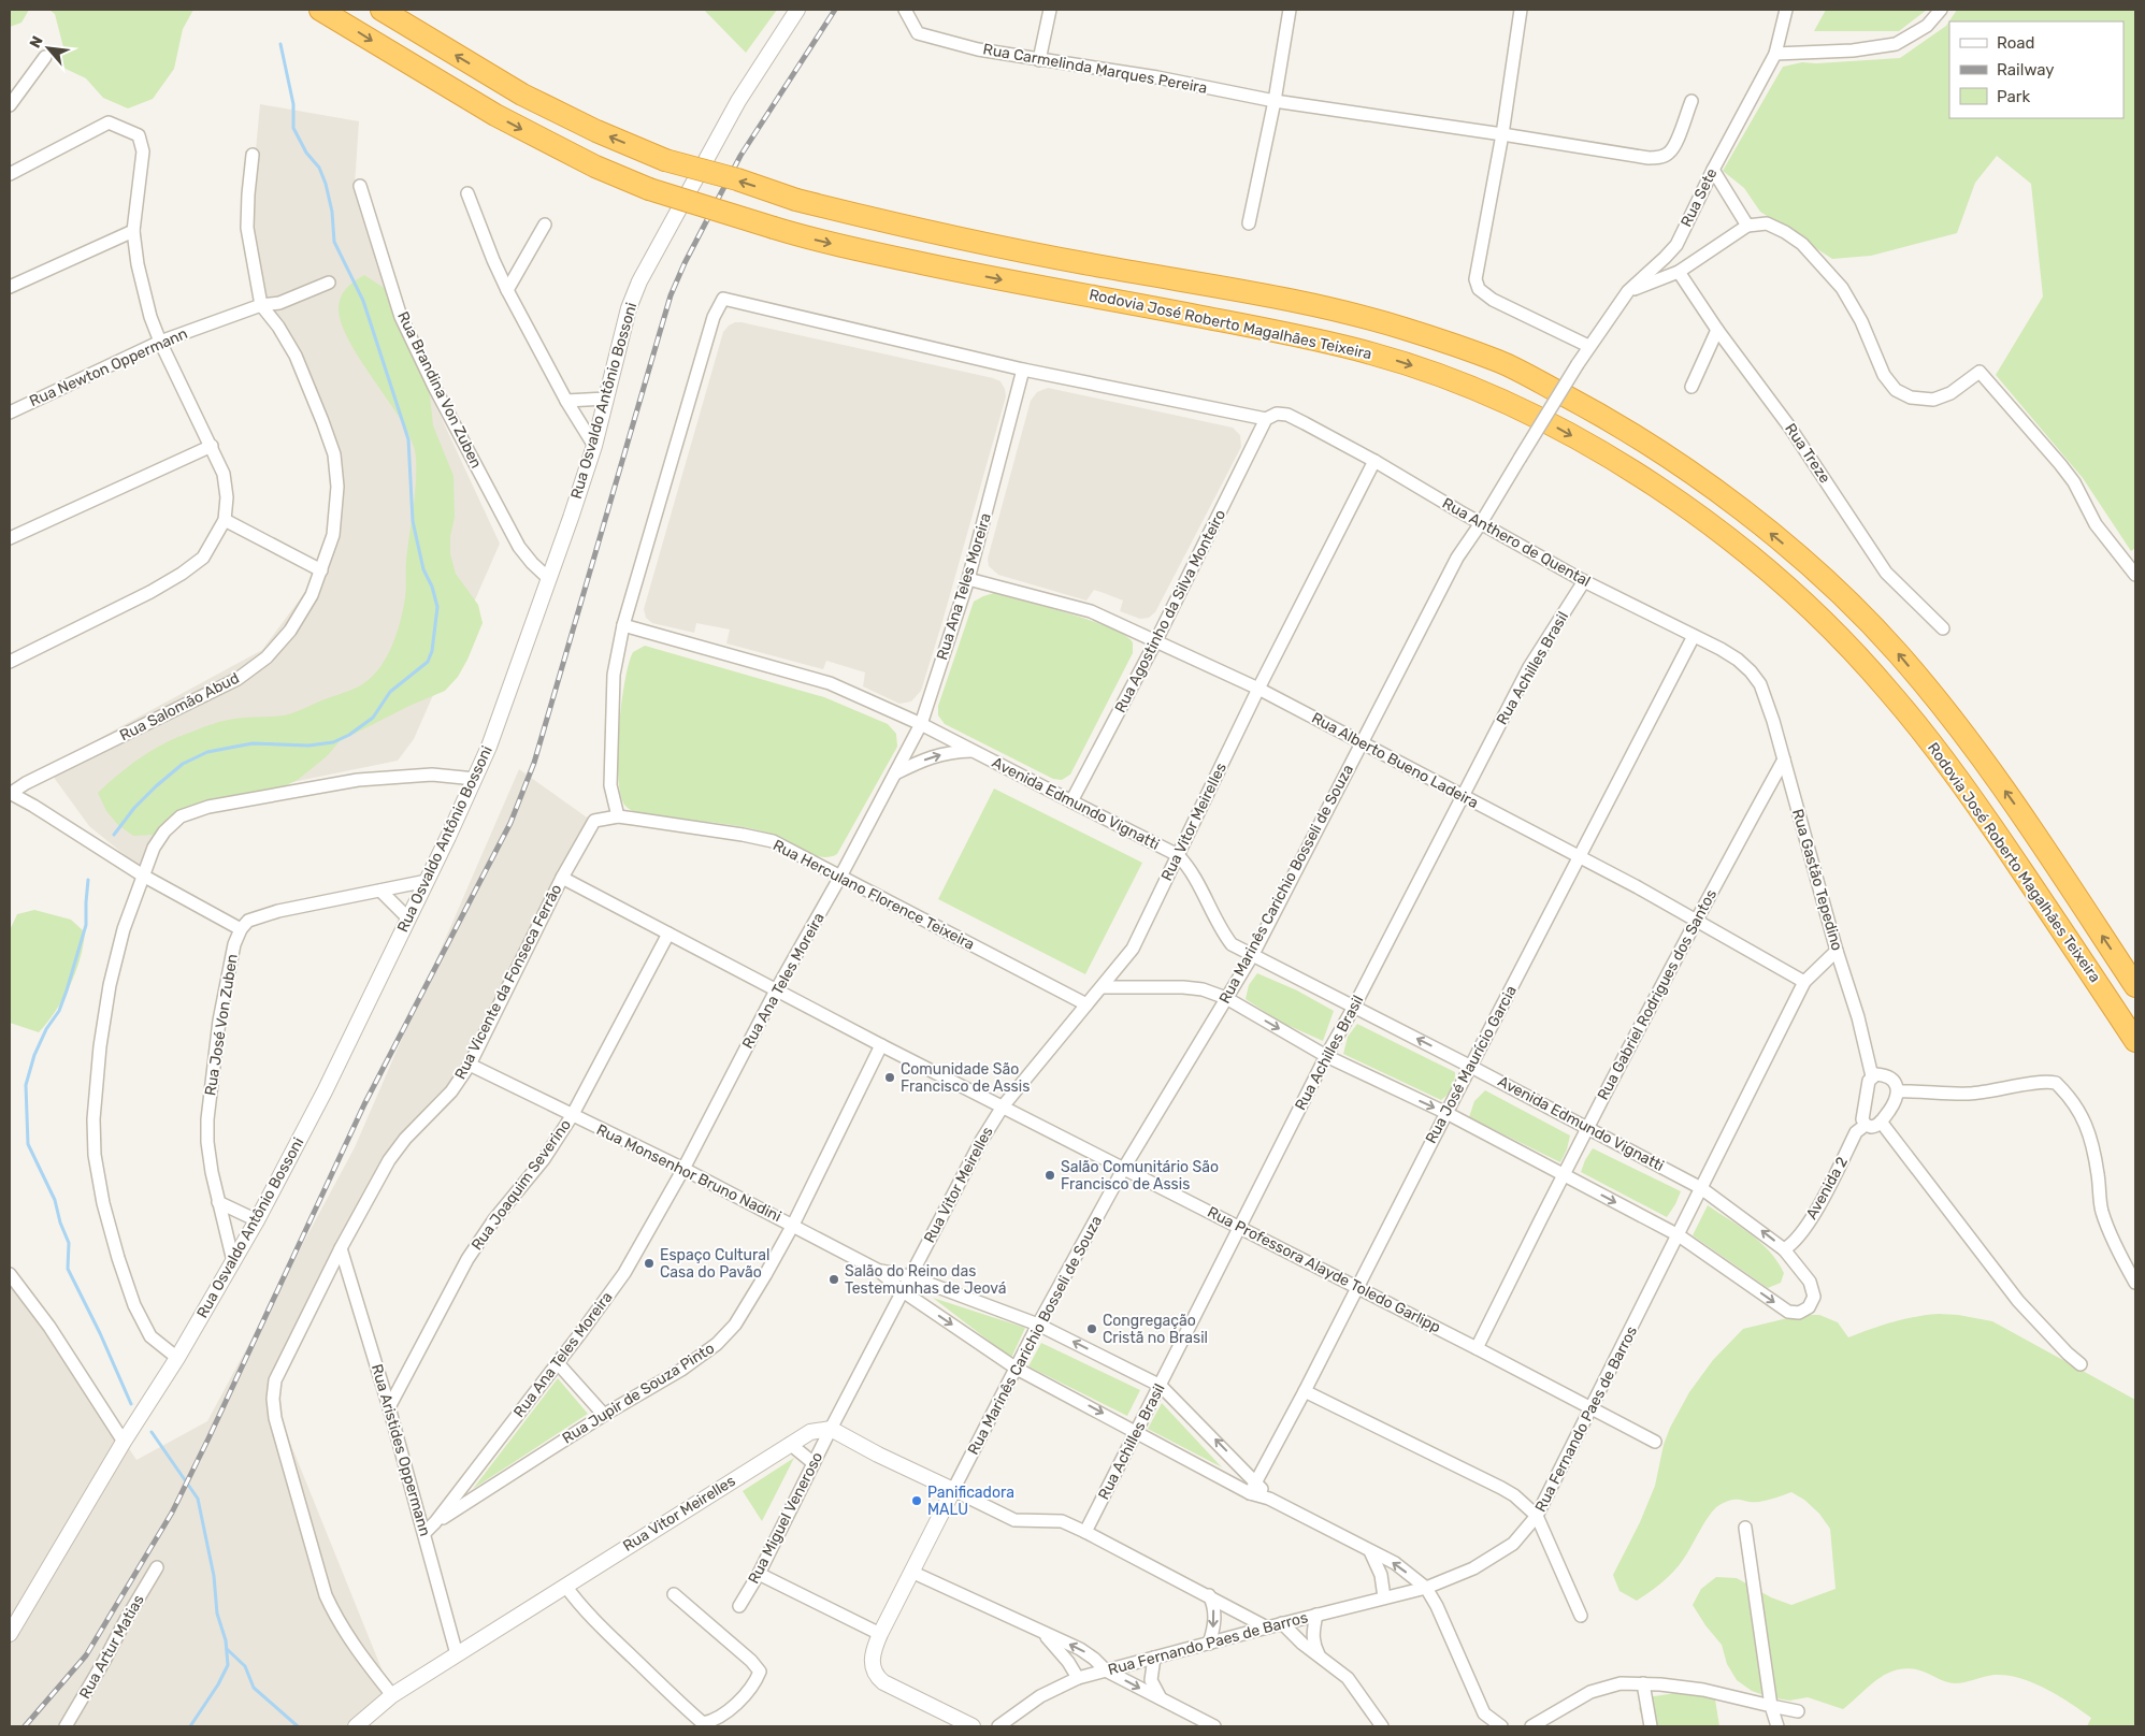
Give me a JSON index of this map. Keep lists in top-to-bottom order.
{
  "streets": {
    "highway": ["Rodovia José Roberto Magalhães Teixeira"],
    "street": [
      "Rua Carmelinda Marques Pereira",
      "Rua Sete",
      "Rua Newton Oppermann",
      "Rua Brandina Von Zuben",
      "Rua Osvaldo Antônio Bossoni",
      "Rua Treze",
      "Rua Anthero de Quental",
      "Rua Ana Teles Moreira",
      "Rua Agostinho da Silva Monteiro",
      "Rua Achilles Brasil",
      "Rua Salomão Abud",
      "Rua Alberto Bueno Ladeira",
      "Avenida Edmundo Vignatti",
      "Rua Vitor Meirelles",
      "Rua Gastão Tepedino",
      "Rua Marinês Carichio Bosseli de Souza",
      "Rua Herculano Florence Teixeira",
      "Rua Vicente da Fonseca Ferrão",
      "Rua Gabriel Rodrigues dos Santos",
      "Rua José Von Zuben",
      "Rua José Maurício Garcia",
      "Rua Monsenhor Bruno Nadini",
      "Rua Joaquim Severino",
      "Avenida 2",
      "Rua Professora Alayde Toledo Garlipp",
      "Rua Jupir de Souza Pinto",
      "Rua Fernando Paes de Barros",
      "Rua Aristides Oppermann",
      "Rua Miguel Veneroso",
      "Rua Artur Matias"
    ]
  },
  "crossings": [
    ["Rua Sete", "Rua Marinês Carichio Bosseli de Souza"],
    ["Rua Newton Oppermann", "Rua Salomão Abud"],
    ["Rua Brandina Von Zuben", "Rua Osvaldo Antônio Bossoni"],
    ["Rua Osvaldo Antônio Bossoni", "Rua José Von Zuben"],
    ["Rua Anthero de Quental", "Rua Ana Teles Moreira"],
    ["Rua Anthero de Quental", "Rua Agostinho da Silva Monteiro"],
    ["Rua Anthero de Quental", "Rua Achilles Brasil"],
    ["Rua Anthero de Quental", "Avenida Edmundo Vignatti"],
    ["Rua Anthero de Quental", "Rua Vitor Meirelles"],
    ["Rua Anthero de Quental", "Rua Gastão Tepedino"],
    ["Rua Anthero de Quental", "Rua Marinês Carichio Bosseli de Souza"],
    ["Rua Anthero de Quental", "Rua José Maurício Garcia"],
    ["Rua Ana Teles Moreira", "Rua Alberto Bueno Ladeira"],
    ["Rua Ana Teles Moreira", "Avenida Edmundo Vignatti"],
    ["Rua Ana Teles Moreira", "Rua Herculano Florence Teixeira"],
    ["Rua Ana Teles Moreira", "Rua Monsenhor Bruno Nadini"],
    ["Rua Ana Teles Moreira", "Rua Professora Alayde Toledo Garlipp"],
    ["Rua Ana Teles Moreira", "Rua Jupir de Souza Pinto"],
    ["Rua Ana Teles Moreira", "Rua Aristides Oppermann"],
    ["Rua Agostinho da Silva Monteiro", "Rua Alberto Bueno Ladeira"],
    ["Rua Agostinho da Silva Monteiro", "Avenida Edmundo Vignatti"],
    ["Rua Achilles Brasil", "Rua Alberto Bueno Ladeira"],
    ["Rua Achilles Brasil", "Avenida Edmundo Vignatti"],
    ["Rua Achilles Brasil", "Rua Monsenhor Bruno Nadini"],
    ["Rua Achilles Brasil", "Rua Professora Alayde Toledo Garlipp"],
    ["Rua Alberto Bueno Ladeira", "Rua Vitor Meirelles"],
    ["Rua Alberto Bueno Ladeira", "Rua Marinês Carichio Bosseli de Souza"],
    ["Rua Alberto Bueno Ladeira", "Rua Gabriel Rodrigues dos Santos"],
    ["Rua Alberto Bueno Ladeira", "Rua José Maurício Garcia"],
    ["Rua Alberto Bueno Ladeira", "Rua Fernando Paes de Barros"],
    ["Avenida Edmundo Vignatti", "Rua Vitor Meirelles"],
    ["Avenida Edmundo Vignatti", "Rua Marinês Carichio Bosseli de Souza"],
    ["Avenida Edmundo Vignatti", "Rua Gabriel Rodrigues dos Santos"],
    ["Avenida Edmundo Vignatti", "Rua José Maurício Garcia"],
    ["Avenida Edmundo Vignatti", "Avenida 2"],
    ["Avenida Edmundo Vignatti", "Rua Fernando Paes de Barros"],
    ["Rua Vitor Meirelles", "Rua Herculano Florence Teixeira"],
    ["Rua Vitor Meirelles", "Rua Vicente da Fonseca Ferrão"],
    ["Rua Vitor Meirelles", "Rua Monsenhor Bruno Nadini"],
    ["Rua Vitor Meirelles", "Rua Professora Alayde Toledo Garlipp"],
    ["Rua Vitor Meirelles", "Rua Aristides Oppermann"],
    ["Rua Vitor Meirelles", "Rua Miguel Veneroso"],
    ["Rua Gastão Tepedino", "Rua Gabriel Rodrigues dos Santos"],
    ["Rua Gastão Tepedino", "Rua Fernando Paes de Barros"],
    ["Rua Marinês Carichio Bosseli de Souza", "Rua Monsenhor Bruno Nadini"],
    ["Rua Marinês Carichio Bosseli de Souza", "Rua Professora Alayde Toledo Garlipp"],
    ["Rua Herculano Florence Teixeira", "Rua Vicente da Fonseca Ferrão"],
    ["Rua Vicente da Fonseca Ferrão", "Rua Monsenhor Bruno Nadini"],
    ["Rua Vicente da Fonseca Ferrão", "Rua Professora Alayde Toledo Garlipp"],
    ["Rua Vicente da Fonseca Ferrão", "Rua Aristides Oppermann"],
    ["Rua Gabriel Rodrigues dos Santos", "Rua Professora Alayde Toledo Garlipp"],
    ["Rua José Maurício Garcia", "Rua Monsenhor Bruno Nadini"],
    ["Rua José Maurício Garcia", "Rua Professora Alayde Toledo Garlipp"],
    ["Rua Monsenhor Bruno Nadini", "Rua Joaquim Severino"],
    ["Rua Monsenhor Bruno Nadini", "Rua Jupir de Souza Pinto"],
    ["Rua Monsenhor Bruno Nadini", "Rua Fernando Paes de Barros"],
    ["Rua Joaquim Severino", "Rua Professora Alayde Toledo Garlipp"],
    ["Rua Joaquim Severino", "Rua Aristides Oppermann"],
    ["Rua Professora Alayde Toledo Garlipp", "Rua Jupir de Souza Pinto"],
    ["Rua Professora Alayde Toledo Garlipp", "Rua Fernando Paes de Barros"]
  ],
  "places": [
    "Comunidade São Francisco de Assis",
    "Salão Comunitário São Francisco de Assis",
    "Espaço Cultural Casa do Pavão",
    "Salão do Reino das Testemunhas de Jeová",
    "Congregação Cristã no Brasil",
    "Panificadora MALU"
  ],
  "legend": ["Road", "Railway", "Park"],
  "north": "top left"
}
